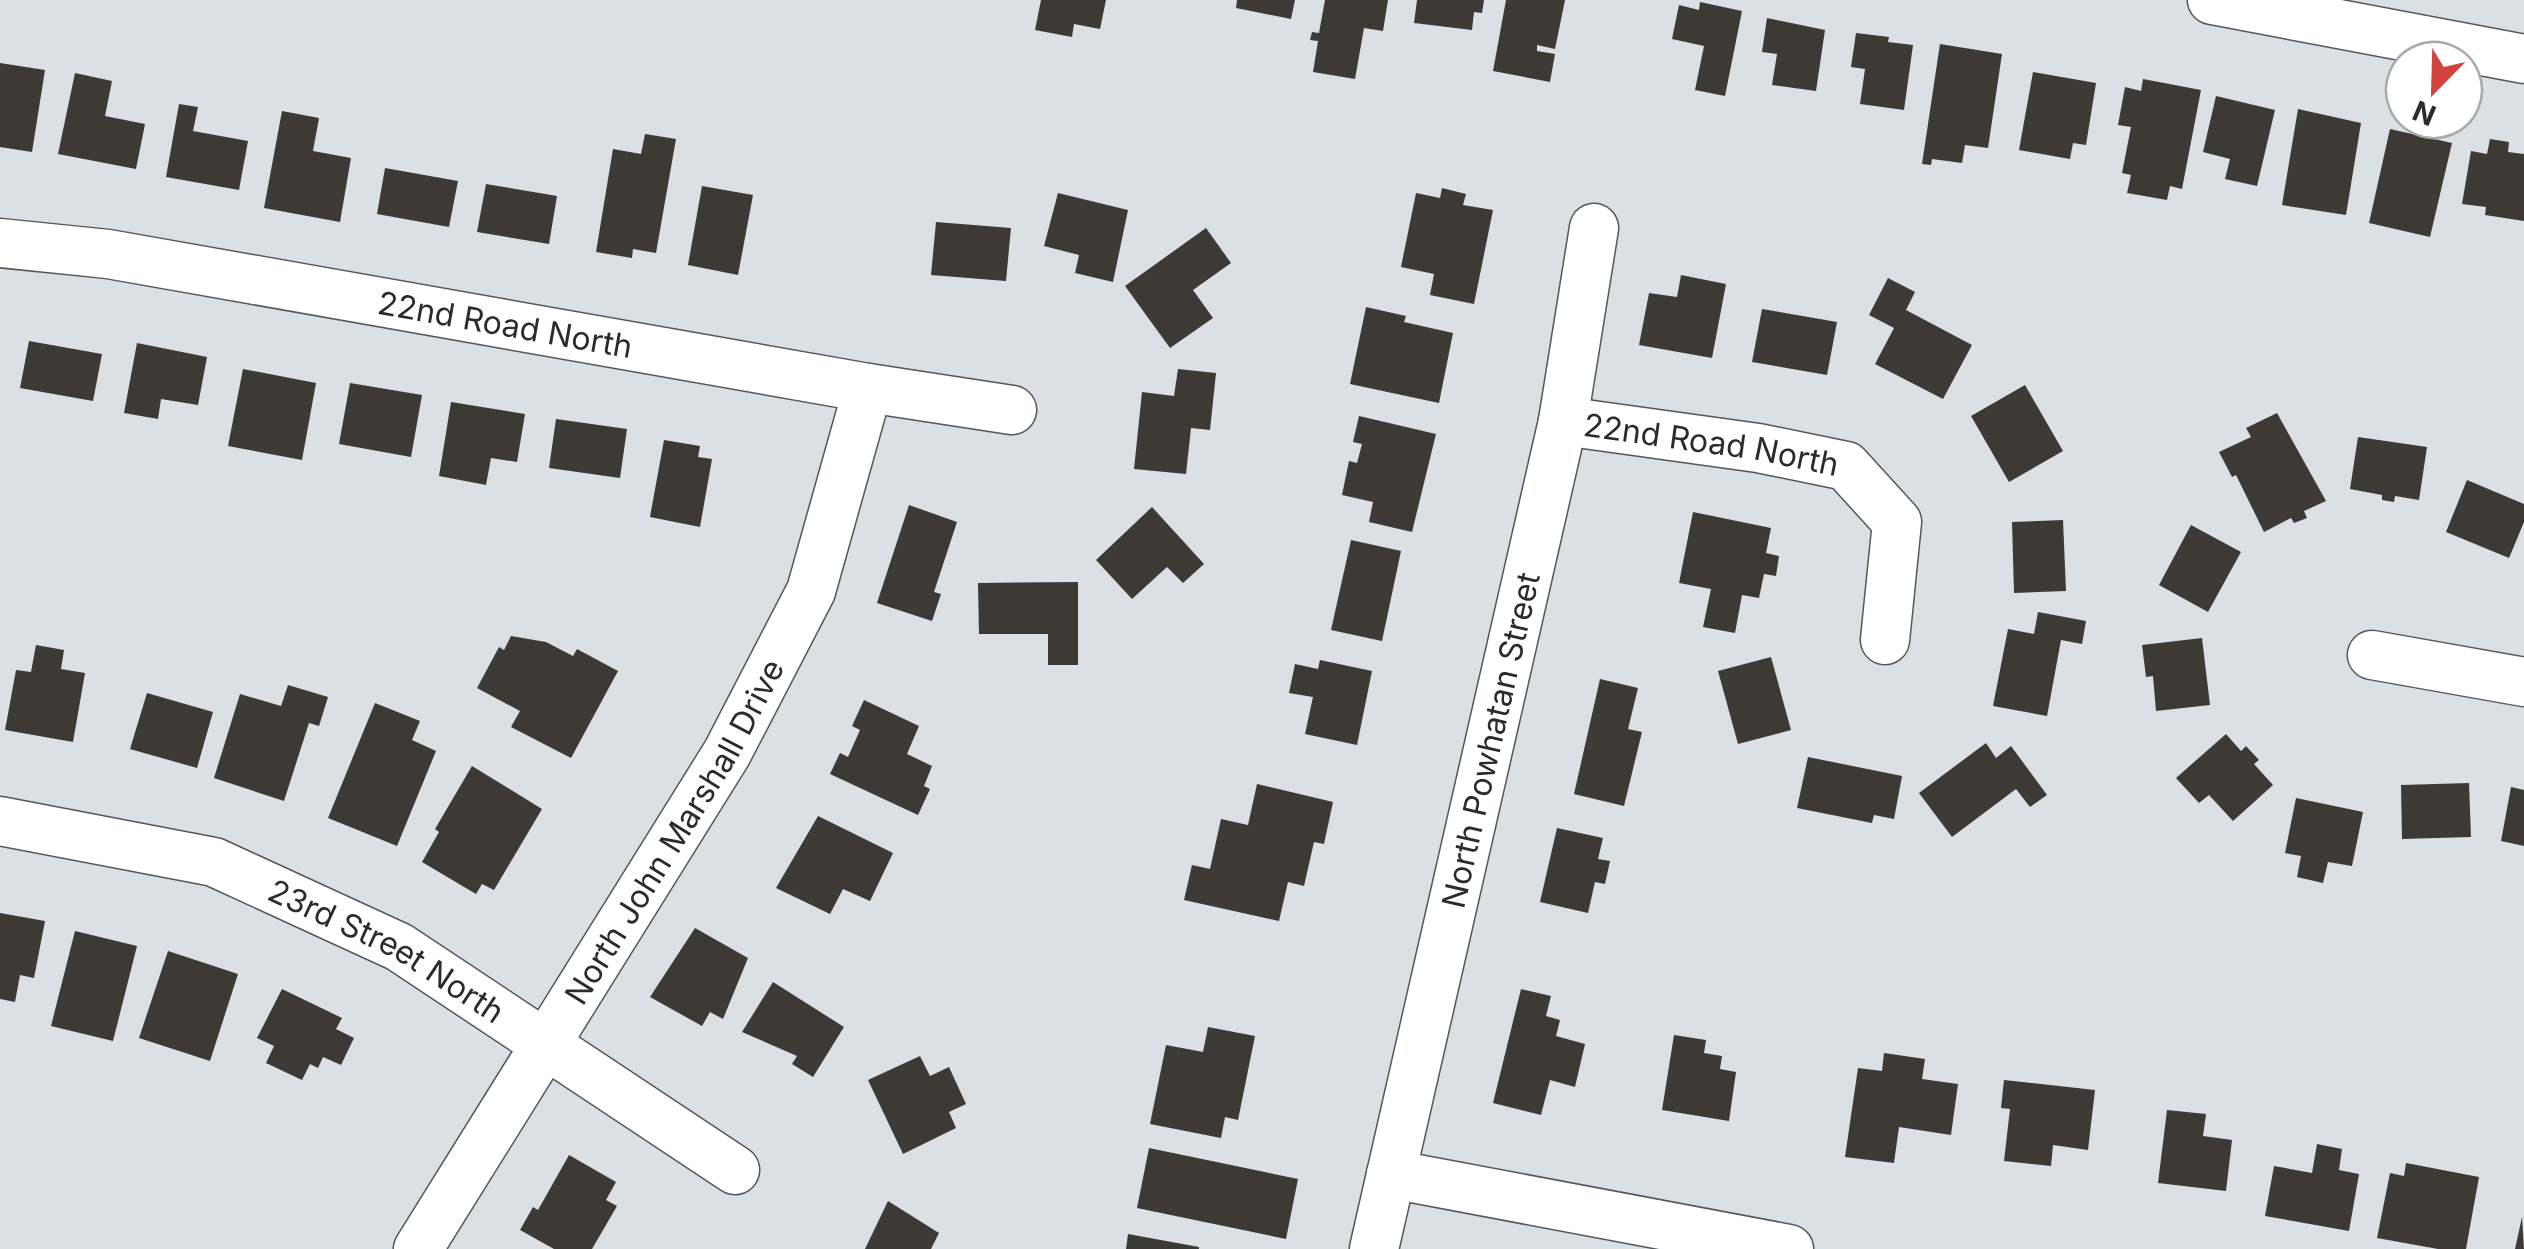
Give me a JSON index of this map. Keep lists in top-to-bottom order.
{
  "streets": {
    "street": [
      "22nd Road North",
      "North Powhatan Street",
      "North John Marshall Drive",
      "23rd Street North"
    ]
  },
  "crossings": [
    ["22nd Road North", "North Powhatan Street"],
    ["22nd Road North", "North John Marshall Drive"],
    ["North John Marshall Drive", "23rd Street North"]
  ],
  "north": "bottom left"
}
